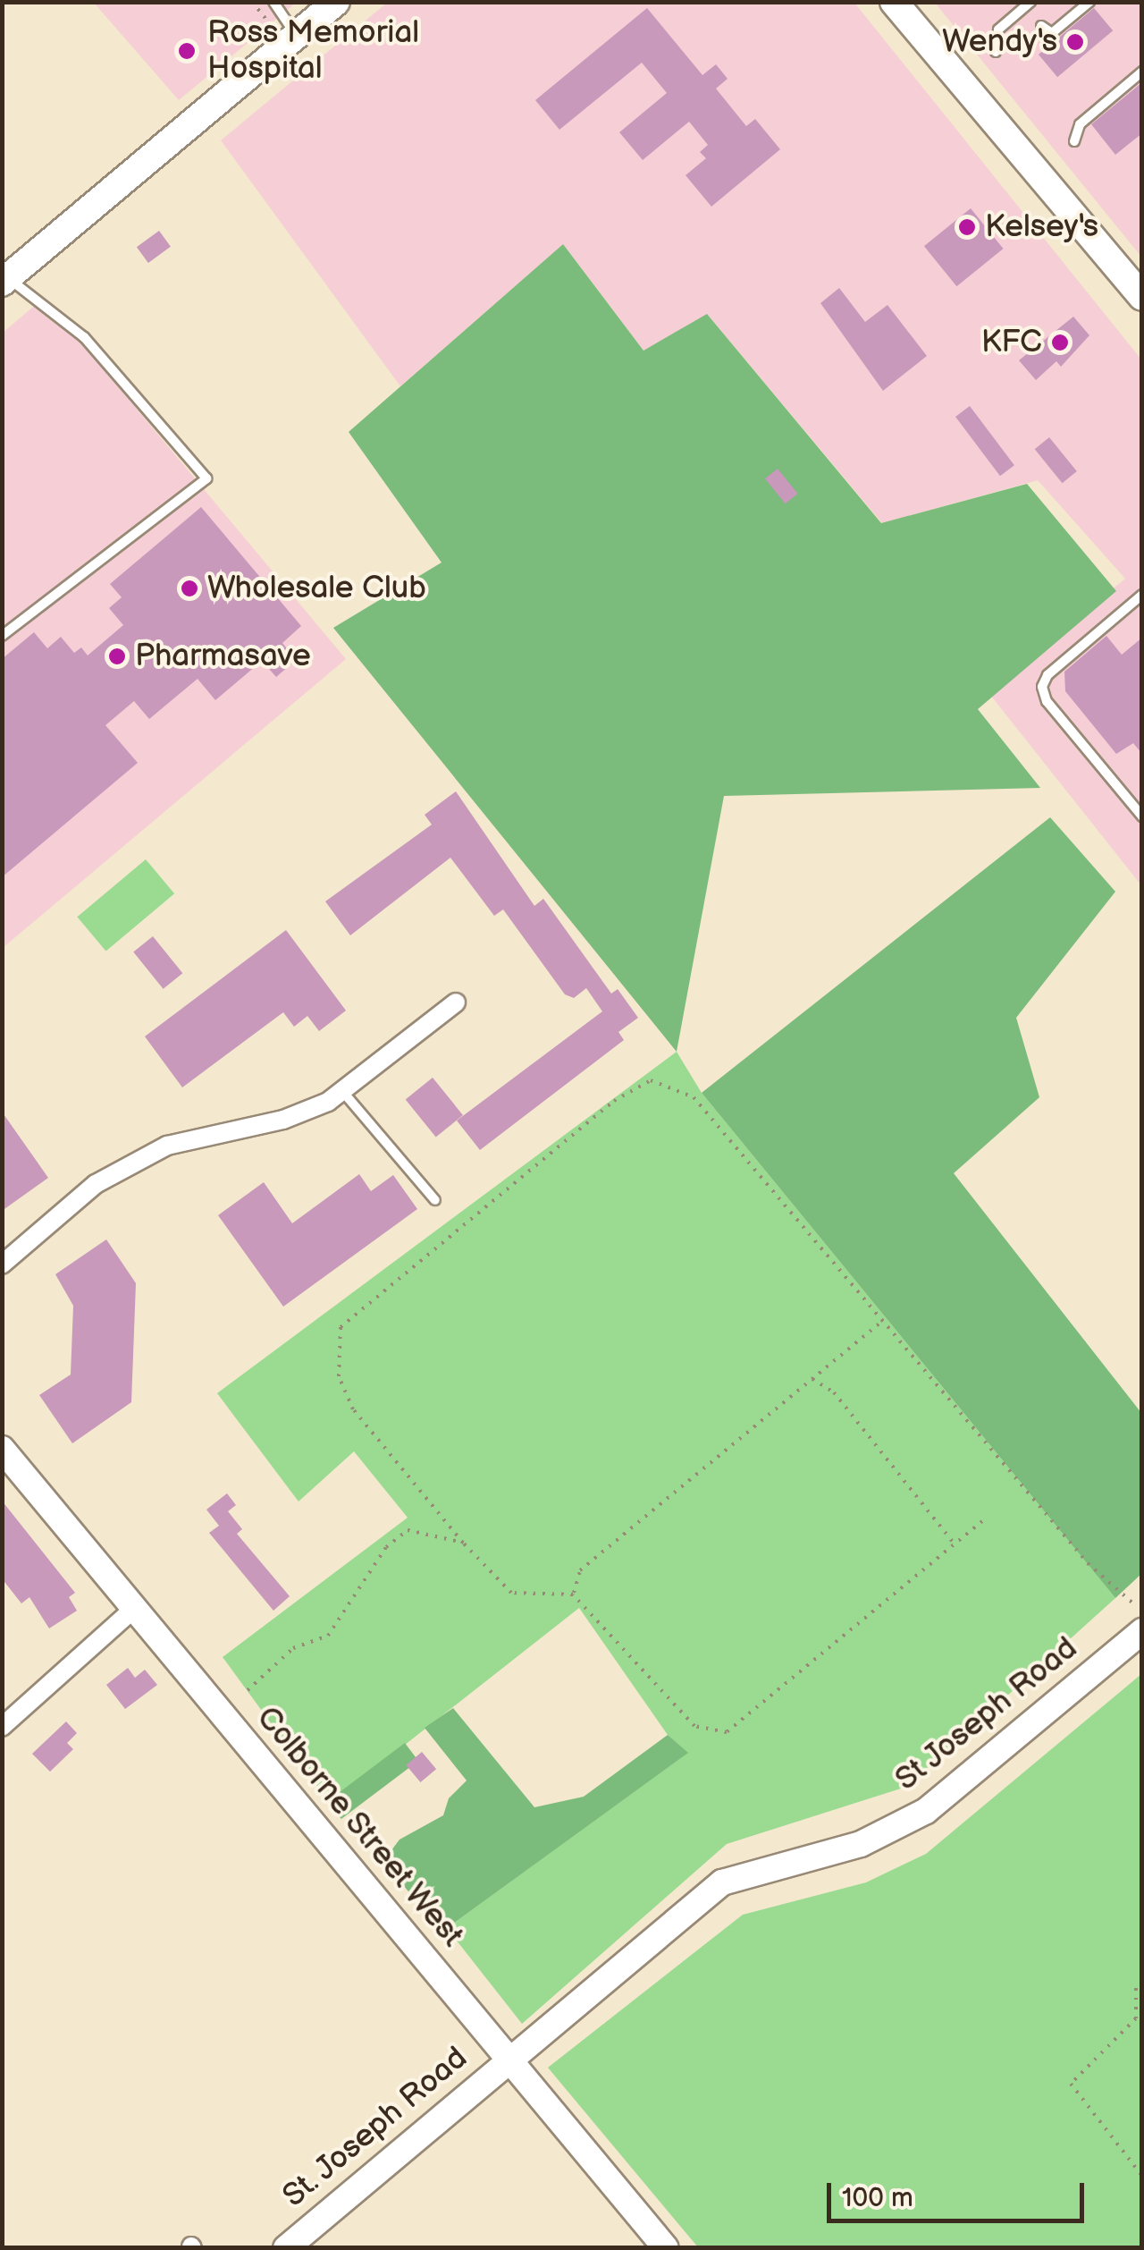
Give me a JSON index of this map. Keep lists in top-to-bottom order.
{
  "streets": {
    "street": ["St Joseph Road", "Colborne Street West", "St. Joseph Road"]
  },
  "crossings": [
    ["St Joseph Road", "Colborne Street West"],
    ["St Joseph Road", "St. Joseph Road"],
    ["Colborne Street West", "St. Joseph Road"]
  ],
  "places": [
    "Wendy's",
    "Ross Memorial Hospital",
    "Kelsey's",
    "KFC",
    "Wholesale Club",
    "Pharmasave"
  ],
  "scale_bar": "100 m"
}
